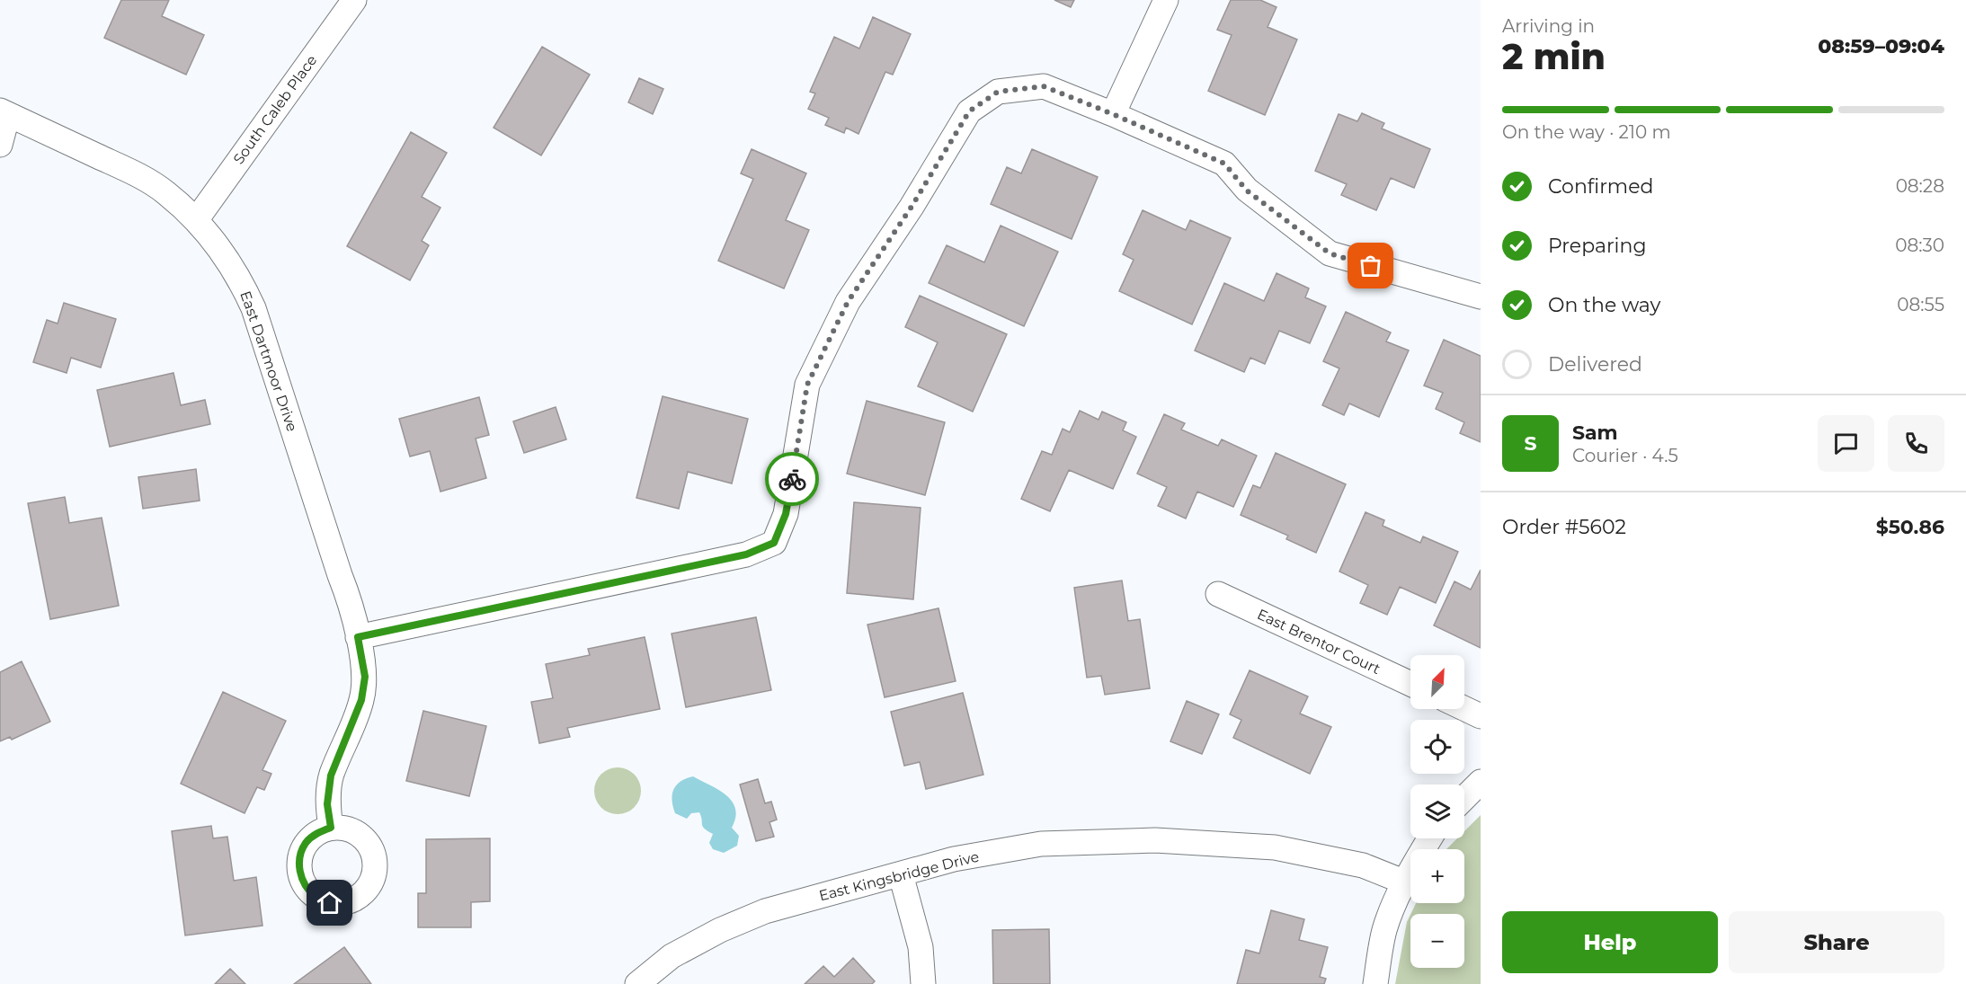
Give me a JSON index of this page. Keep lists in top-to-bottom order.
{
  "streets": {
    "street": [
      "South Caleb Place",
      "East Dartmoor Drive",
      "East Brentor Court",
      "East Kingsbridge Drive"
    ]
  },
  "crossings": [
    ["South Caleb Place", "East Dartmoor Drive"]
  ],
  "north": "top right",
  "page": {
    "heading": ["2 min", "Arriving in", "08:59–09:04"],
    "panel": [
      "Sam",
      "Courier · 4.5",
      "Order #5602",
      "$50.86"
    ],
    "bar": "On the way · 210 m",
    "list": [
      ["Confirmed", "08:28"],
      ["Preparing", "08:30"],
      ["On the way", "08:55"],
      "Delivered"
    ],
    "round": "S",
    "map_buttons": ["+", "−"],
    "buttons": ["Help", "Share"]
  }
}
